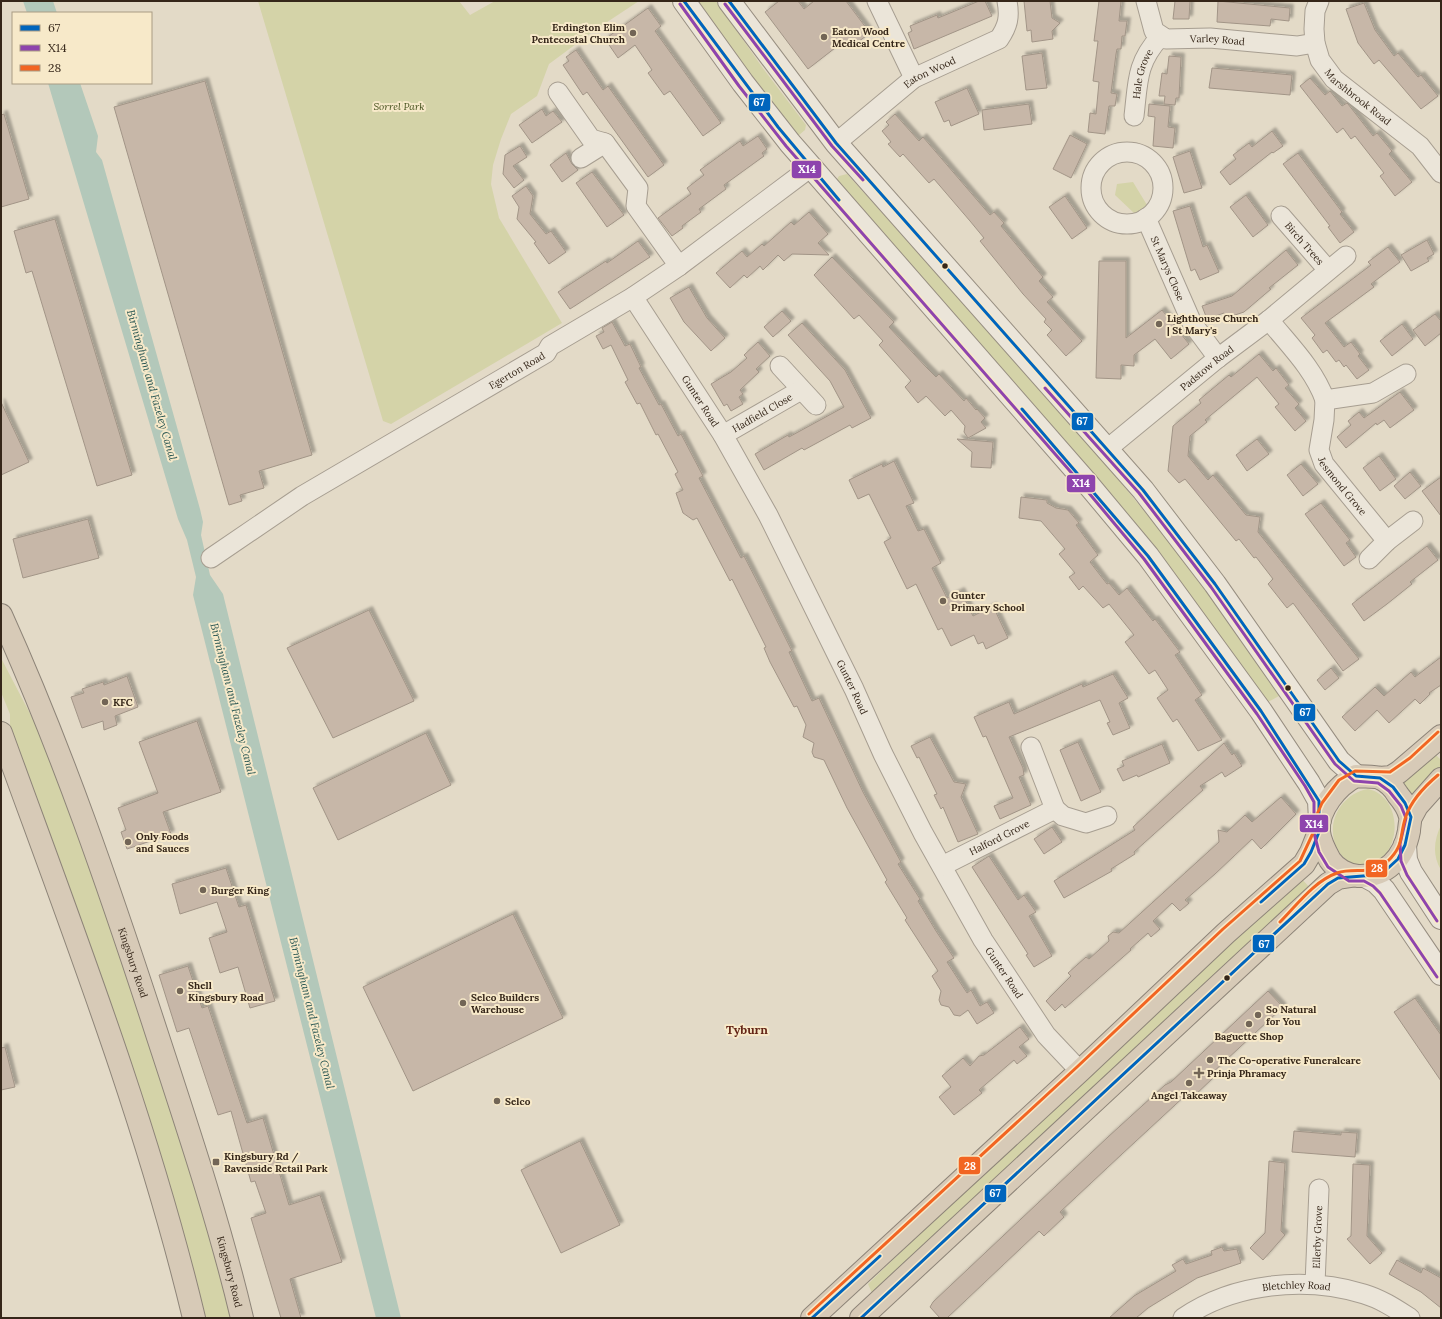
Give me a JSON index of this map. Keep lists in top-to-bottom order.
{
  "streets": {
    "highway": ["Kingsbury Road"],
    "street": [
      "Varley Road",
      "Eaton Wood",
      "Hale Grove",
      "Marshbrook Road",
      "Birch Trees",
      "St Marys Close",
      "Padstow Road",
      "Egerton Road",
      "Gunter Road",
      "Hadfield Close",
      "Jesmond Grove",
      "Halford Grove",
      "Ellerby Grove",
      "Bletchley Road"
    ]
  },
  "crossings": [
    ["Varley Road", "Hale Grove"],
    ["Varley Road", "Marshbrook Road"],
    ["Birch Trees", "Padstow Road"],
    ["St Marys Close", "Padstow Road"],
    ["Padstow Road", "Jesmond Grove"],
    ["Egerton Road", "Gunter Road"],
    ["Gunter Road", "Hadfield Close"],
    ["Gunter Road", "Halford Grove"],
    ["Ellerby Grove", "Bletchley Road"]
  ],
  "districts": ["Tyburn"],
  "water": ["Birmingham and Fazeley Canal"],
  "parks": ["Sorrel Park"],
  "places": {
    "other": [
      "Erdington Elim Pentecostal Church",
      "Eaton Wood Medical Centre",
      "Lighthouse Church | St Mary's",
      "Gunter Primary School",
      "KFC",
      "Only Foods and Sauces",
      "Burger King",
      "Shell Kingsbury Road",
      "Selco Builders Warehouse",
      "So Natural for You",
      "Baguette Shop",
      "The Co-operative Funeralcare",
      "Angel Takeaway",
      "Selco"
    ],
    "health": ["Prinja Phramacy"],
    "transit": ["Kingsbury Rd / Ravenside Retail Park"]
  },
  "lines": ["transit line 67", "transit line X14", "transit line 28"],
  "legend": ["67", "X14", "28"]
}
